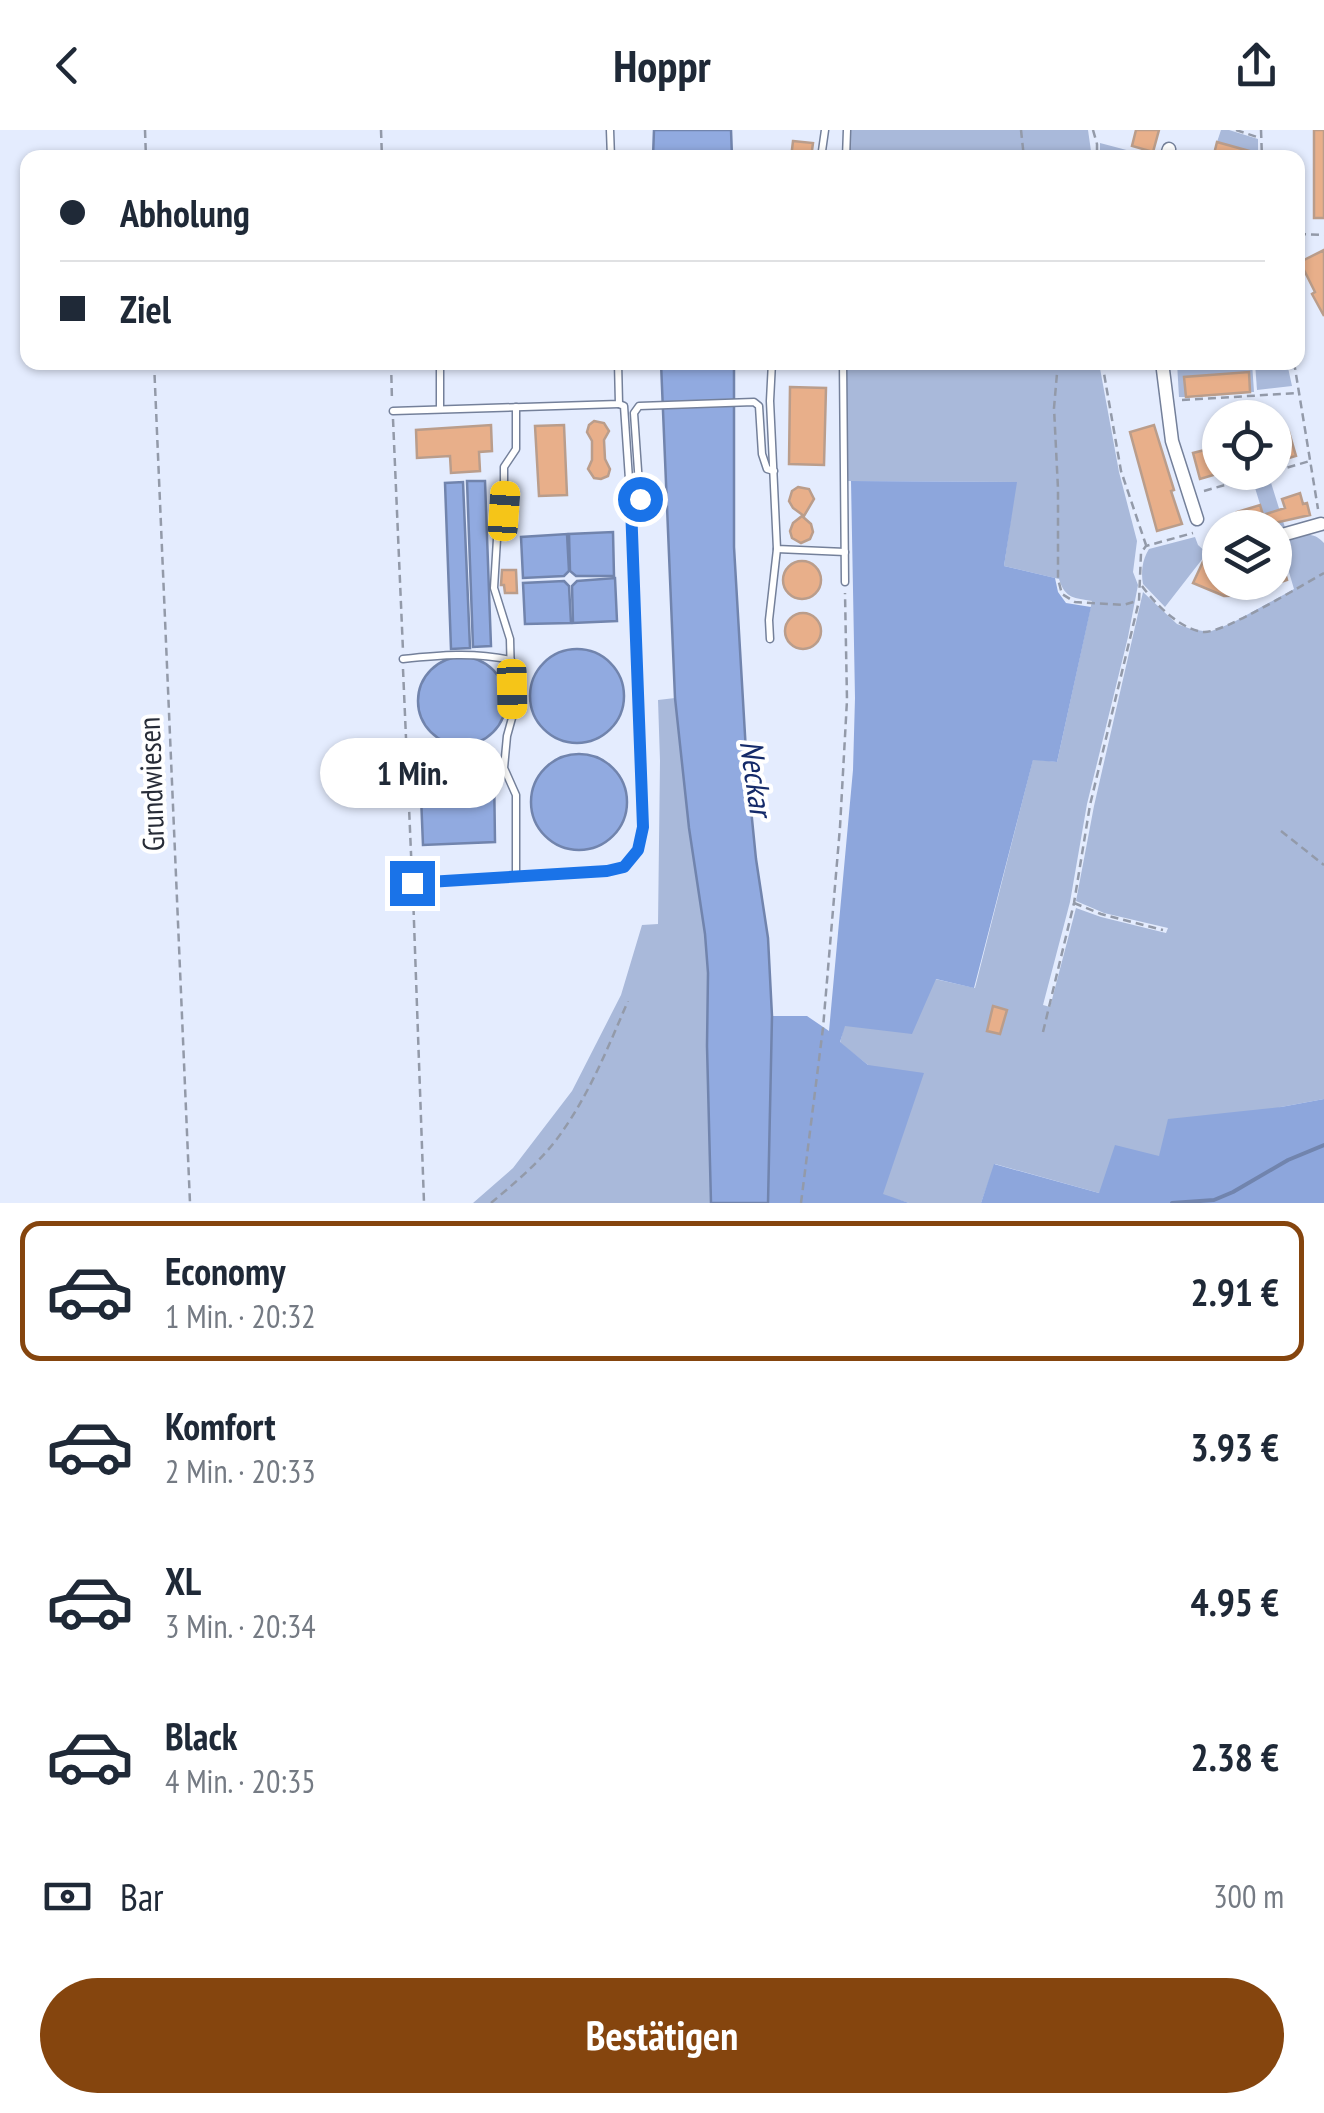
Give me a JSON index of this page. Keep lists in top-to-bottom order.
{
  "streets": {
    "path": ["Grundwiesen"]
  },
  "water": ["Neckar"],
  "page": {
    "header": "Hoppr",
    "banner": ["Abholung", "Ziel"],
    "bubble": "1 Min.",
    "list": [
      {
        "name": "Economy",
        "note": "1 Min. · 20:32",
        "value": "2.91 €"
      },
      {
        "name": "Komfort",
        "note": "2 Min. · 20:33",
        "value": "3.93 €"
      },
      {
        "name": "XL",
        "note": "3 Min. · 20:34",
        "value": "4.95 €"
      },
      {
        "name": "Black",
        "note": "4 Min. · 20:35",
        "value": "2.38 €"
      }
    ],
    "pay": ["Bar", "300 m"],
    "buttons": "Bestätigen"
  }
}
